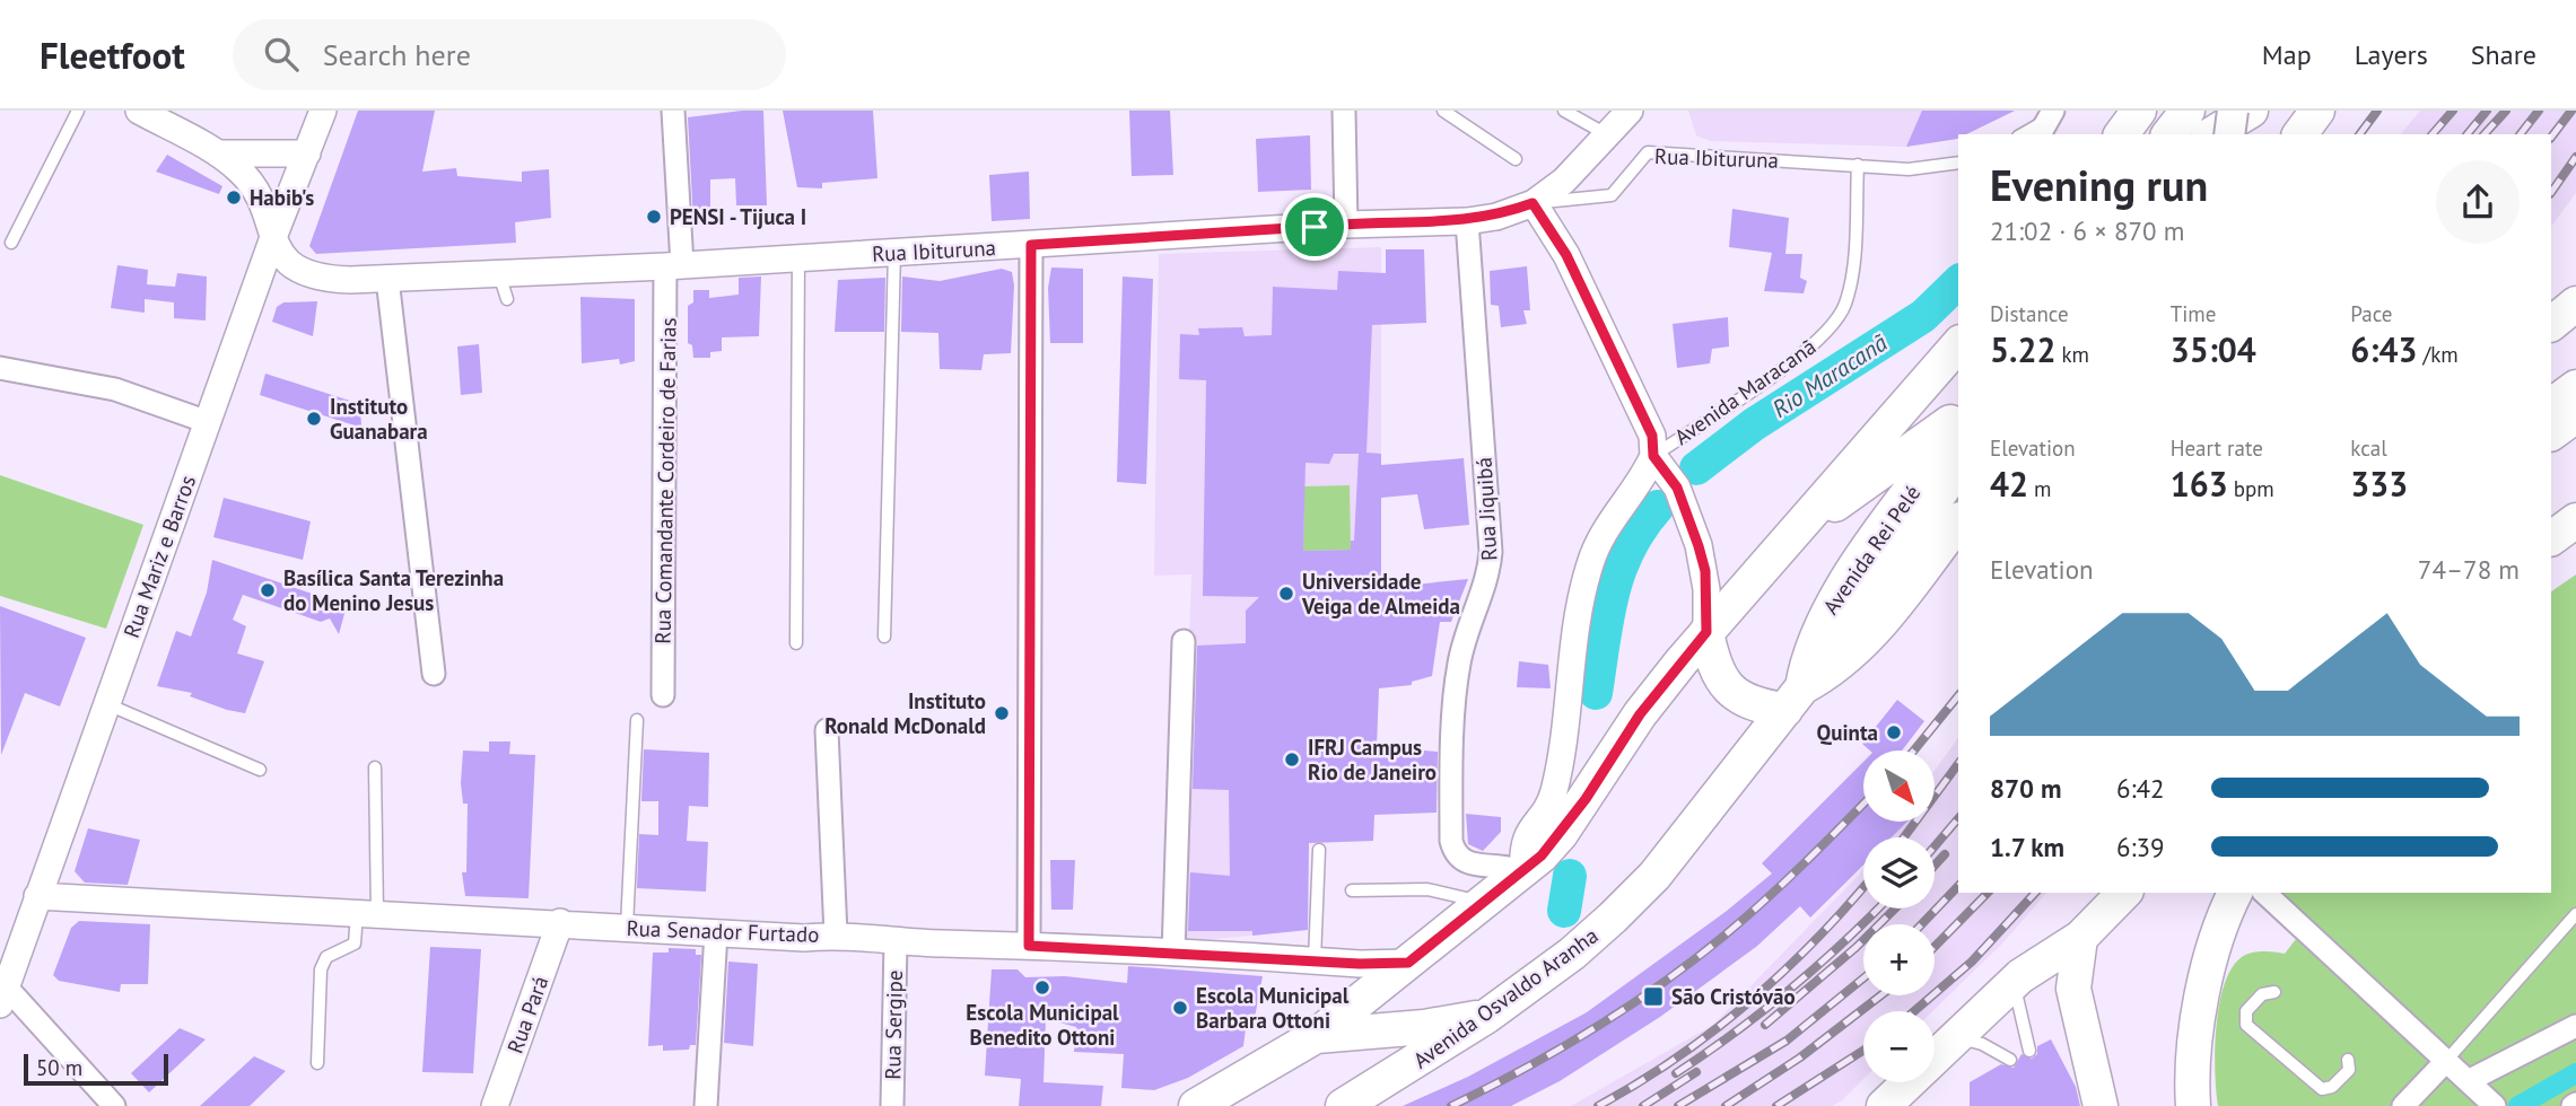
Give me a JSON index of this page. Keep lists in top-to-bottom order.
{
  "streets": {
    "main road": ["Avenida Rei Pelé", "Avenida Osvaldo Aranha"],
    "street": [
      "Rua Ibituruna",
      "Avenida Maracanã",
      "Rua Comandante Cordeiro de Farias",
      "Rua Jiquibá",
      "Rua Mariz e Barros",
      "Rua Senador Furtado",
      "Rua Pará",
      "Rua Sergipe"
    ]
  },
  "crossings": [
    ["Rua Ibituruna", "Avenida Maracanã"],
    ["Rua Ibituruna", "Rua Comandante Cordeiro de Farias"],
    ["Rua Ibituruna", "Rua Jiquibá"],
    ["Rua Ibituruna", "Rua Mariz e Barros"],
    ["Avenida Maracanã", "Rua Jiquibá"],
    ["Avenida Rei Pelé", "Avenida Osvaldo Aranha"],
    ["Rua Mariz e Barros", "Rua Senador Furtado"],
    ["Rua Senador Furtado", "Rua Pará"],
    ["Rua Senador Furtado", "Rua Sergipe"]
  ],
  "water": ["Rio Maracanã"],
  "places": {
    "other": [
      "Habib's",
      "PENSI - Tijuca I",
      "Instituto Guanabara",
      "Basílica Santa Terezinha do Menino Jesus",
      "Universidade Veiga de Almeida",
      "Instituto Ronald McDonald",
      "Quinta",
      "IFRJ Campus Rio de Janeiro",
      "Escola Municipal Benedito Ottoni",
      "Escola Municipal Barbara Ottoni"
    ],
    "transit": ["São Cristóvão"]
  },
  "scale_bar": "50 m",
  "north": "bottom right",
  "page": {
    "header": "Fleetfoot",
    "search": "Search here",
    "nav": ["Map", "Layers", "Share"],
    "heading": ["Evening run", "21:02 · 6 × 870 m"],
    "stats": [
      ["Distance", "5.22 km"],
      ["Time", "35:04"],
      ["Pace", "6:43 /km"],
      ["Elevation", "42 m"],
      ["Heart rate", "163 bpm"],
      ["kcal", "333"]
    ],
    "chart": ["Elevation", "74–78 m"],
    "map_buttons": ["+", "−"],
    "list": [
      {
        "name": "870 m",
        "note": "6:42"
      },
      {
        "name": "1.7 km",
        "note": "6:39"
      }
    ],
    "scale": "50 m"
  }
}
